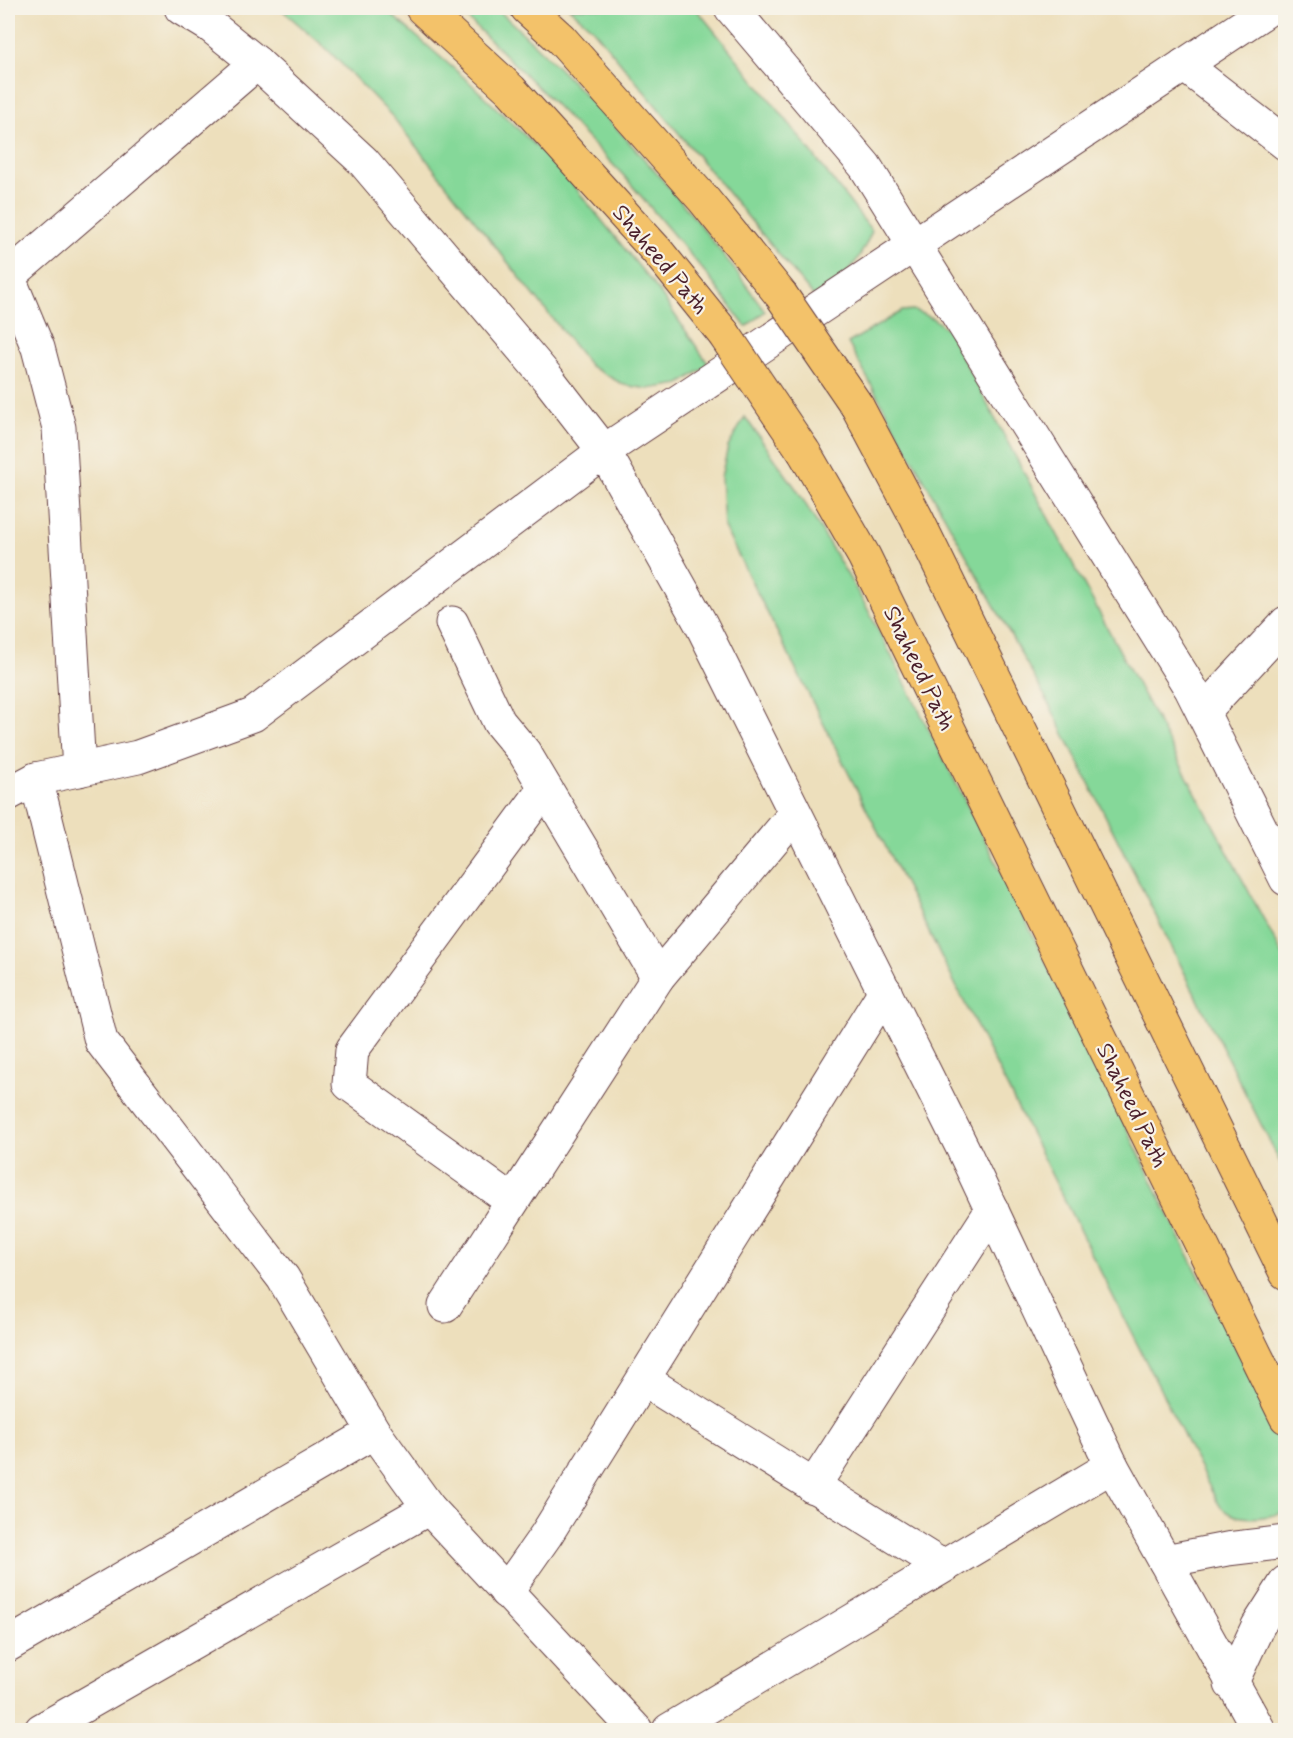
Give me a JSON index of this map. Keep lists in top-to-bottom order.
{
  "streets": {
    "highway": ["Shaheed Path"]
  }
}
